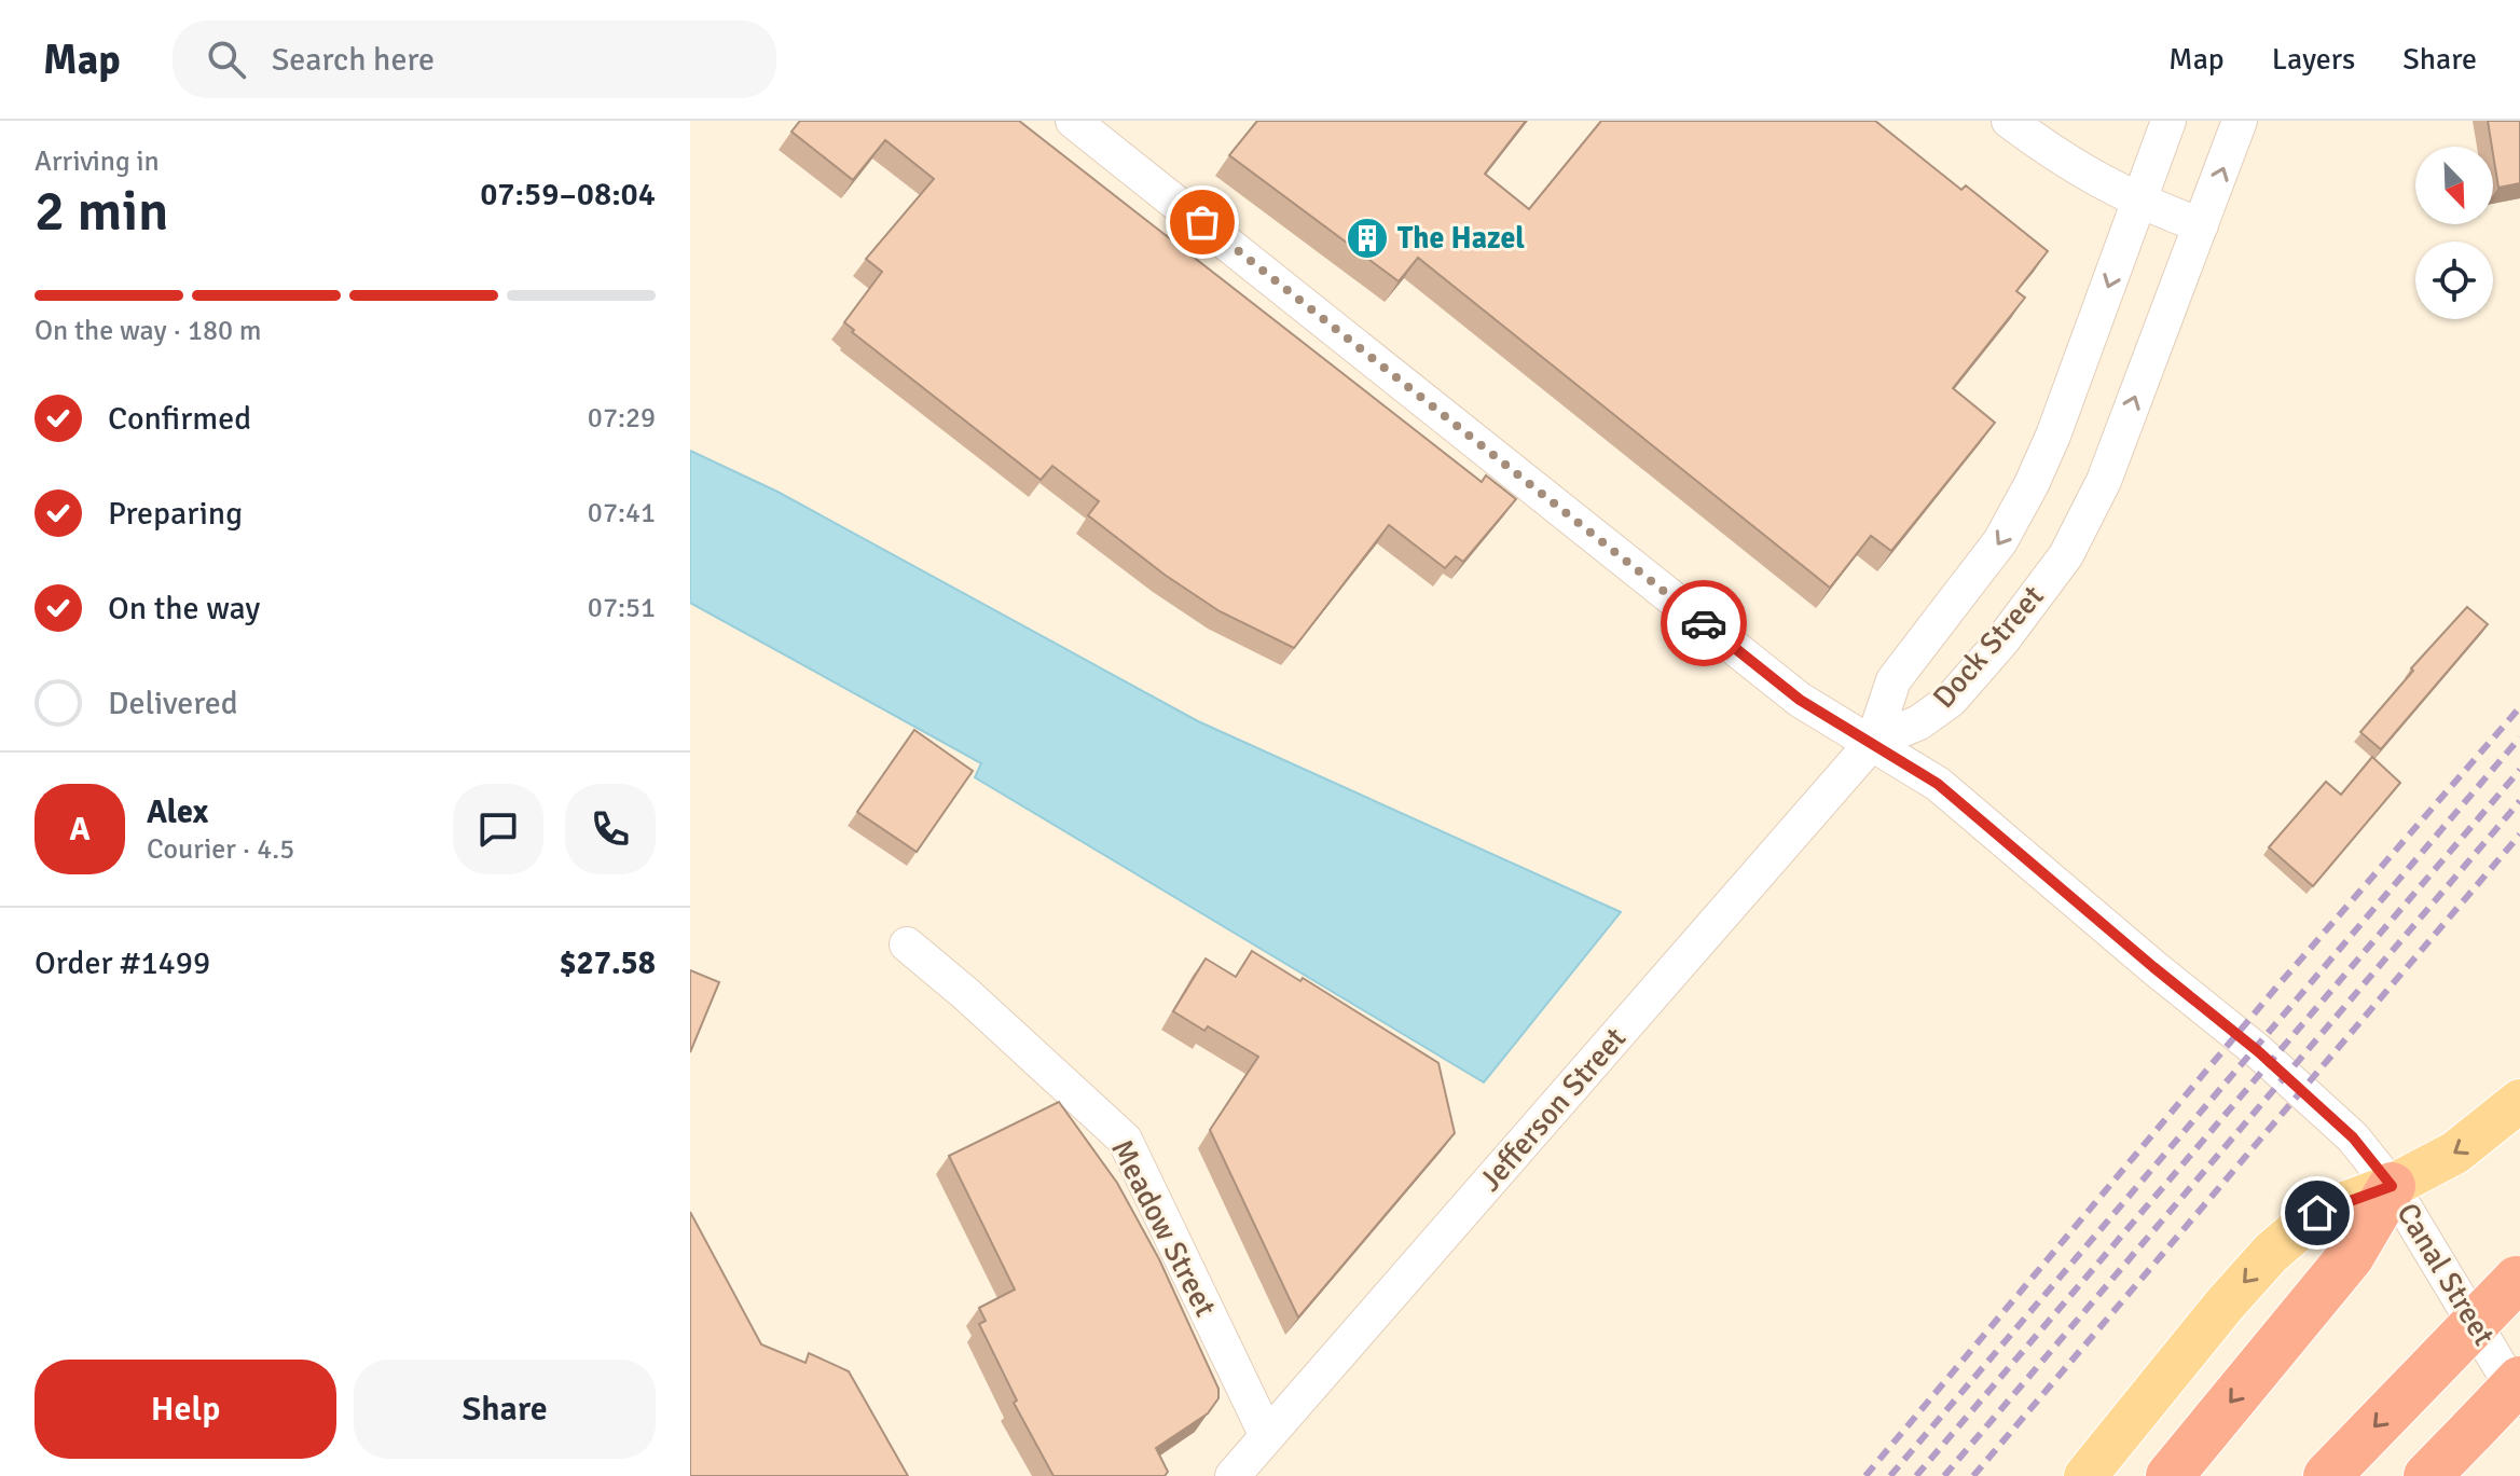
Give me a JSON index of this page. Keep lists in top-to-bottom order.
{
  "streets": {
    "street": [
      "Dock Street",
      "Jefferson Street",
      "Meadow Street",
      "Canal Street"
    ]
  },
  "crossings": [
    ["Dock Street", "Jefferson Street"],
    ["Dock Street", "Canal Street"],
    ["Jefferson Street", "Meadow Street"],
    ["Jefferson Street", "Canal Street"]
  ],
  "places": {
    "building": ["The Hazel"]
  },
  "north": "bottom right",
  "page": {
    "header": "Map",
    "search": "Search here",
    "nav": ["Map", "Layers", "Share"],
    "heading": ["2 min", "Arriving in", "07:59–08:04"],
    "panel": [
      "Alex",
      "Courier · 4.5",
      "Order #1499",
      "$27.58"
    ],
    "bar": "On the way · 180 m",
    "list": [
      ["Confirmed", "07:29"],
      ["Preparing", "07:41"],
      ["On the way", "07:51"],
      "Delivered"
    ],
    "round": "A",
    "buttons": ["Help", "Share"]
  }
}
